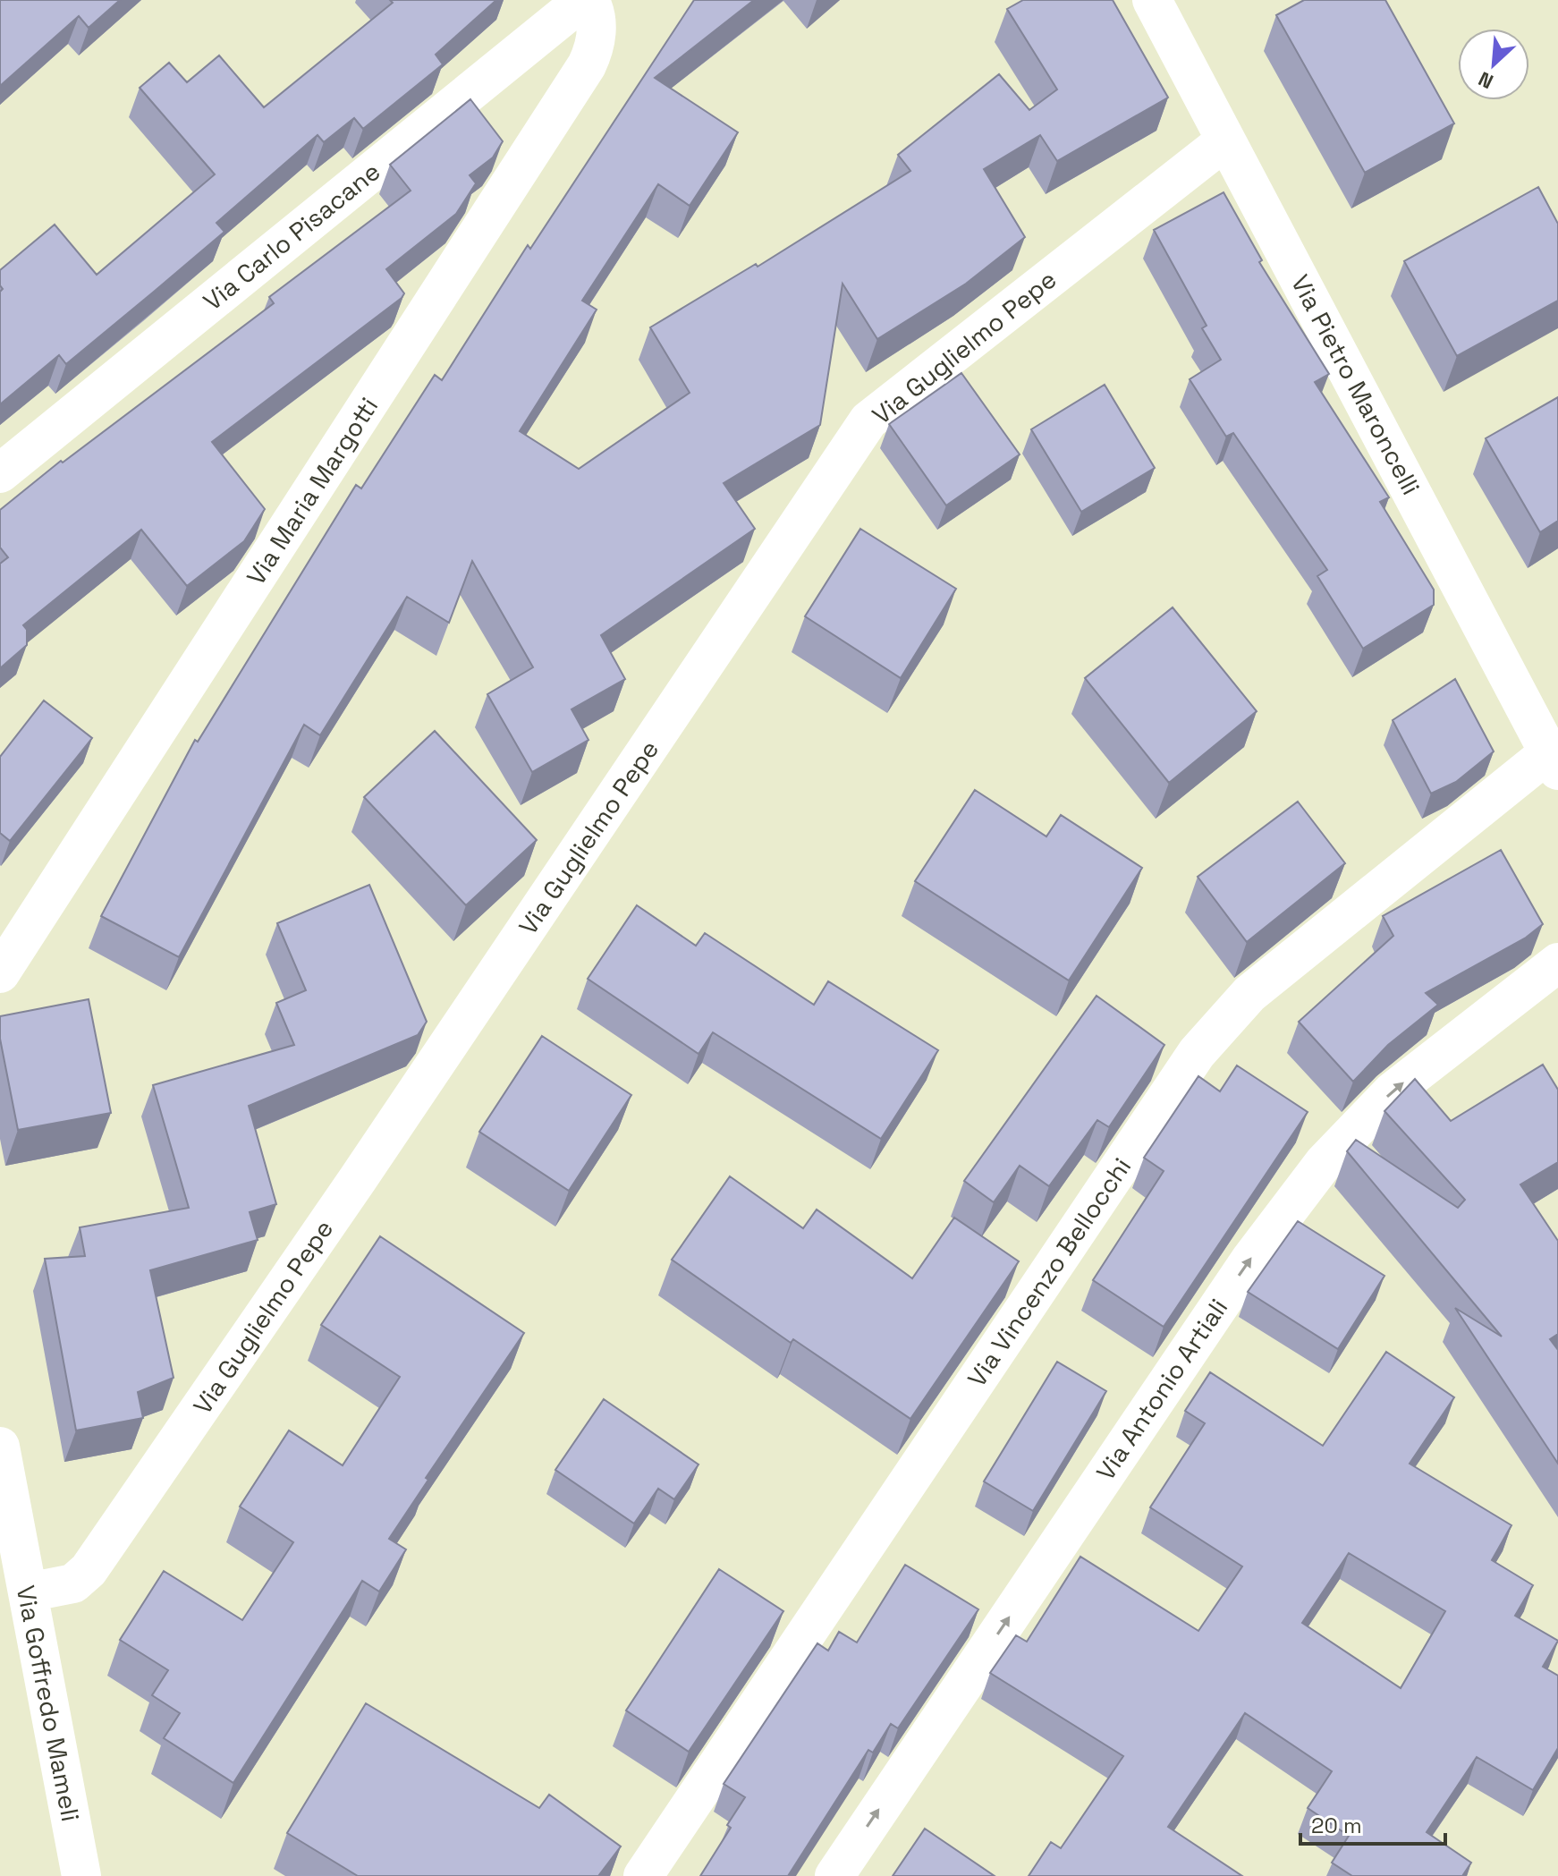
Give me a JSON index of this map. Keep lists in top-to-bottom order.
{
  "streets": {
    "street": [
      "Via Carlo Pisacane",
      "Via Guglielmo Pepe",
      "Via Pietro Maroncelli",
      "Via Maria Margotti",
      "Via Vincenzo Bellocchi",
      "Via Antonio Artiali",
      "Via Goffredo Mameli"
    ]
  },
  "crossings": [
    ["Via Guglielmo Pepe", "Via Pietro Maroncelli"],
    ["Via Guglielmo Pepe", "Via Goffredo Mameli"],
    ["Via Pietro Maroncelli", "Via Vincenzo Bellocchi"]
  ],
  "one_way": ["Via Antonio Artiali"],
  "scale_bar": "20 m",
  "north": "bottom left"
}
